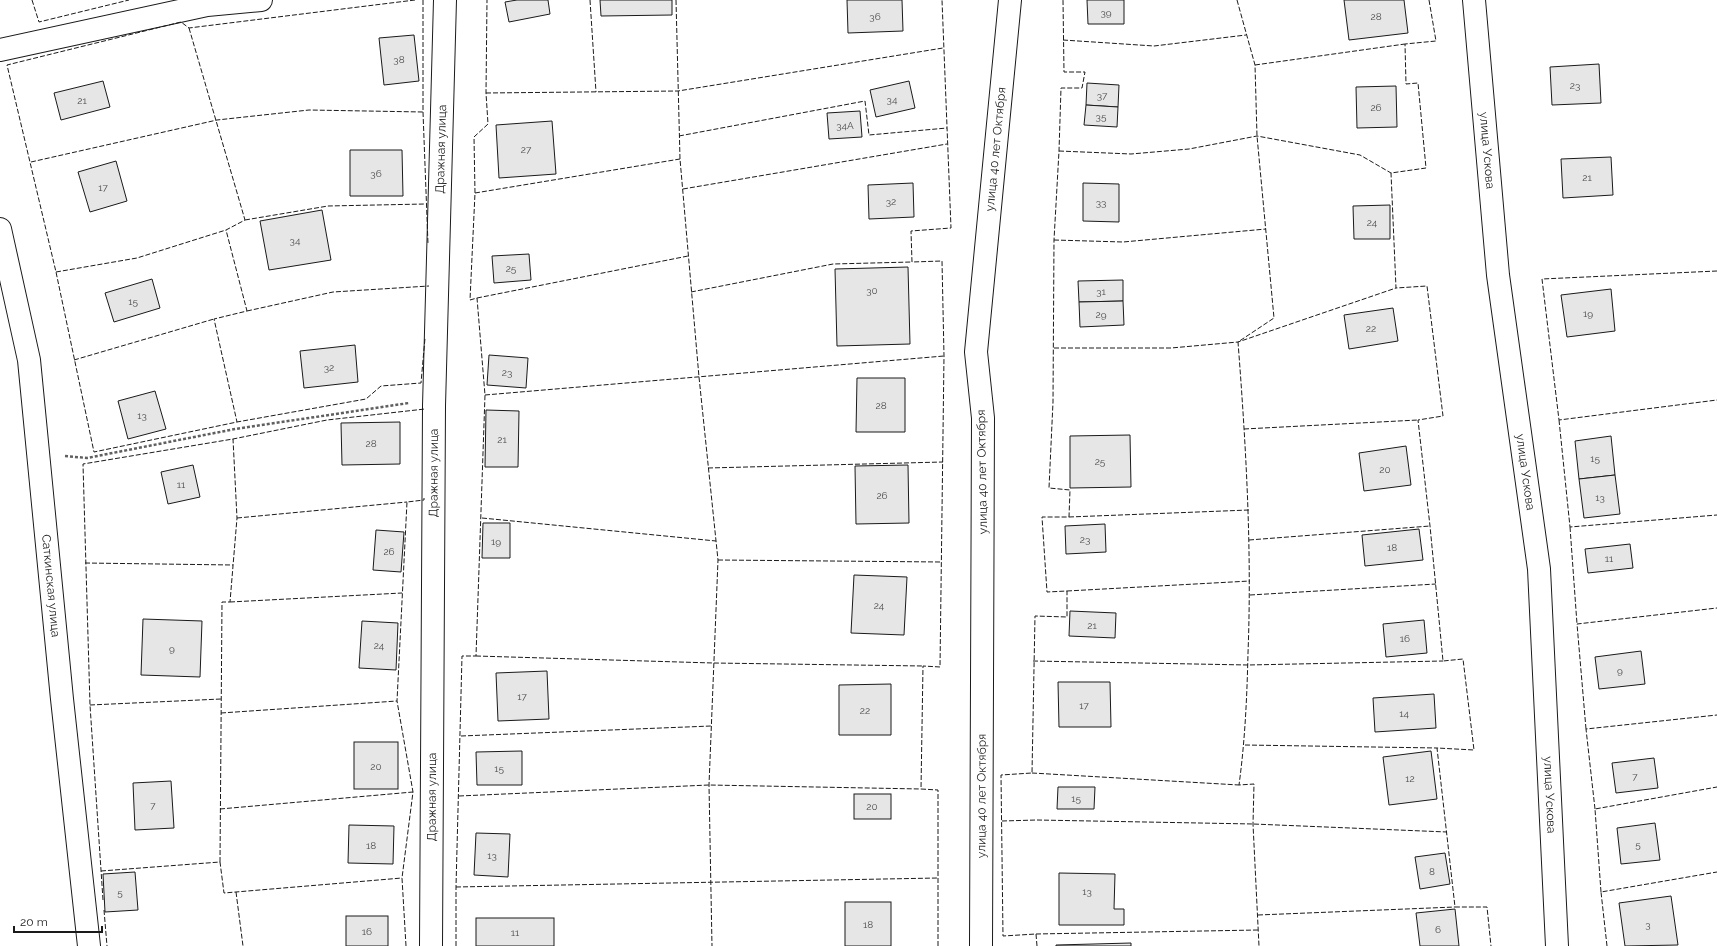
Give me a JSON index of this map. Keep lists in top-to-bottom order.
{
  "streets": {
    "street": [
      "Дражная улица",
      "улица 40 лет Октября",
      "улица Ускова",
      "Саткинская улица"
    ]
  },
  "house_numbers": [
    "39",
    "36",
    "28",
    "38",
    "23",
    "37",
    "34",
    "21",
    "26",
    "35",
    "34А",
    "27",
    "36",
    "21",
    "17",
    "32",
    "33",
    "24",
    "34",
    "25",
    "30",
    "31",
    "15",
    "19",
    "29",
    "22",
    "32",
    "23",
    "28",
    "13",
    "21",
    "28",
    "15",
    "25",
    "20",
    "11",
    "26",
    "13",
    "23",
    "19",
    "18",
    "26",
    "11",
    "24",
    "21",
    "16",
    "24",
    "9",
    "9",
    "17",
    "17",
    "22",
    "14",
    "20",
    "15",
    "7",
    "12",
    "15",
    "7",
    "20",
    "5",
    "18",
    "13",
    "8",
    "13",
    "5",
    "18",
    "3",
    "6",
    "16",
    "11"
  ],
  "scale_bar": "20 m"
}
